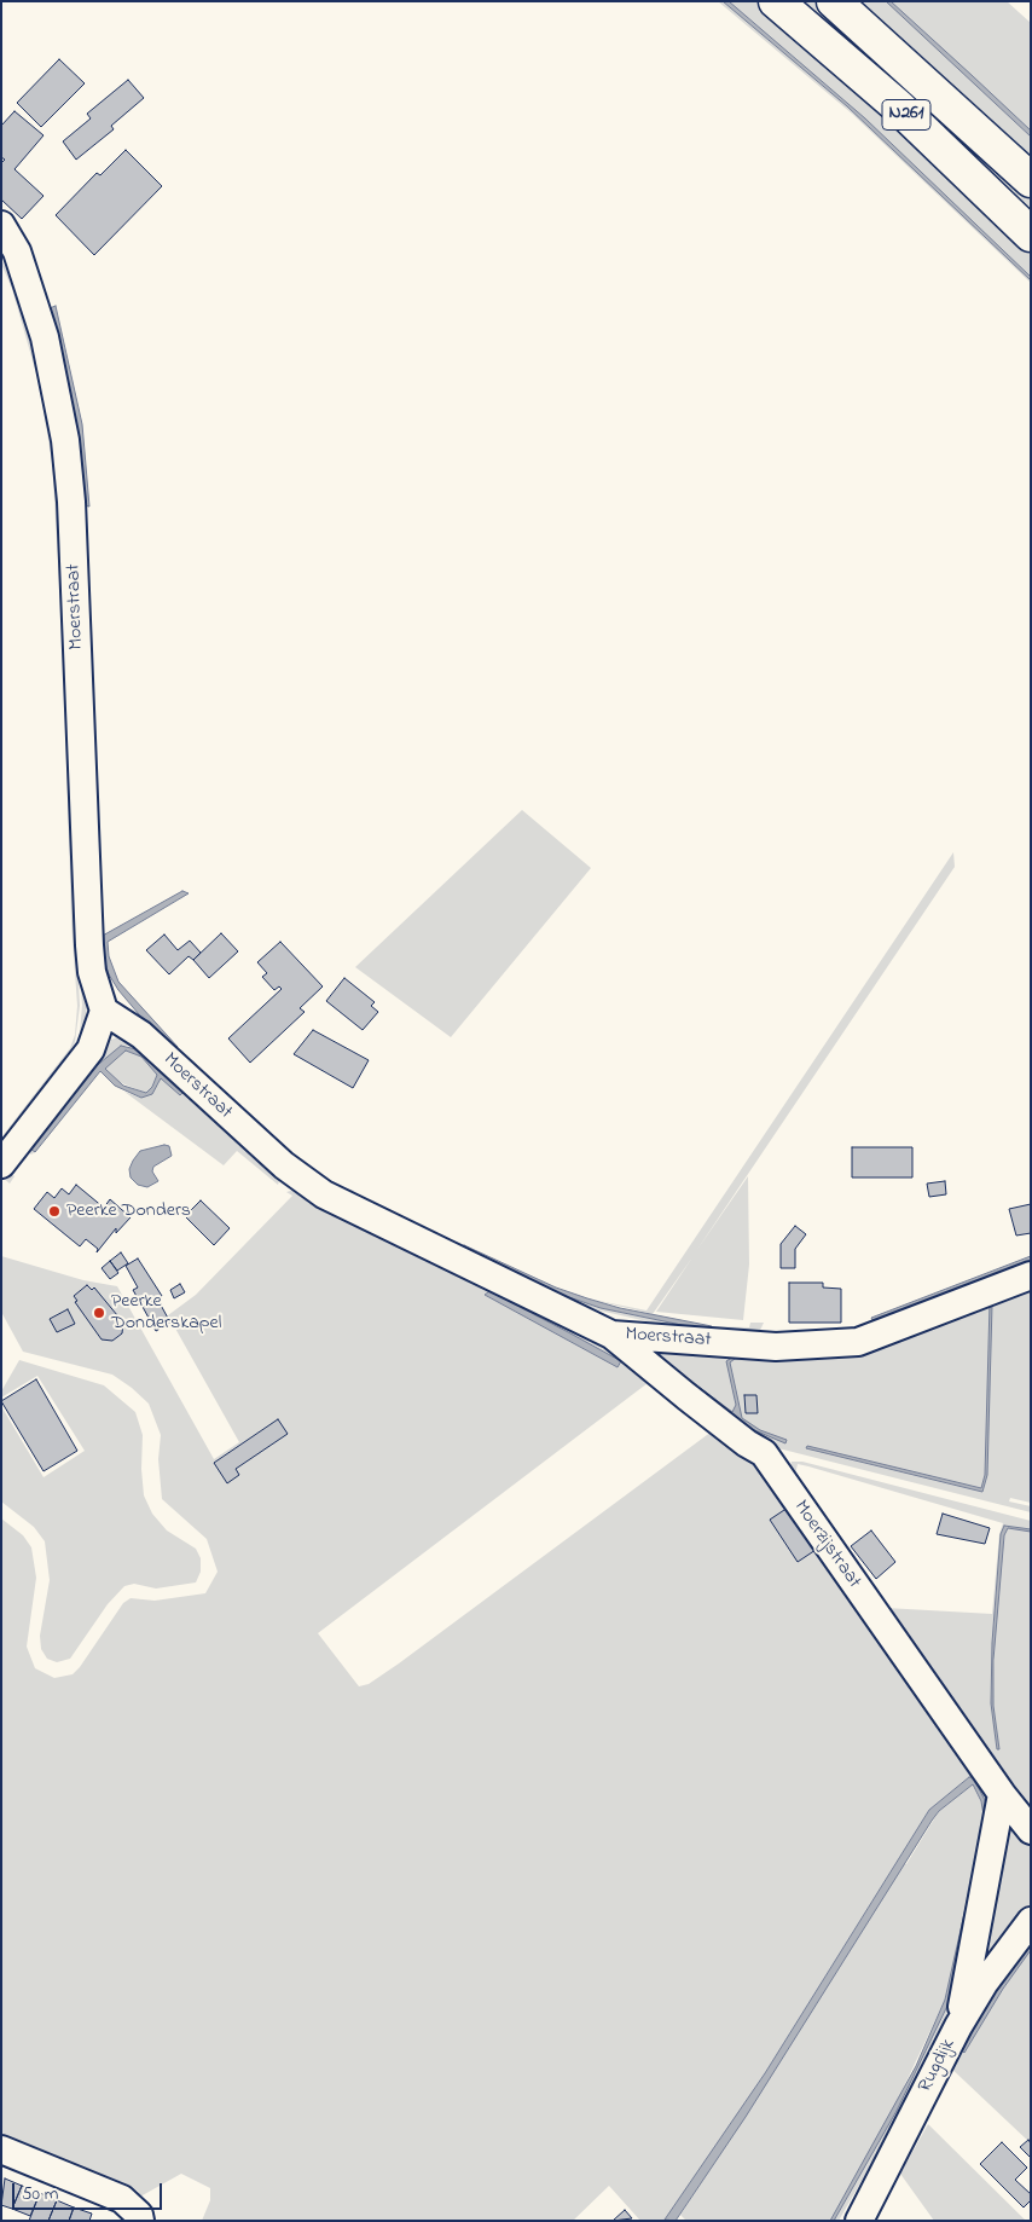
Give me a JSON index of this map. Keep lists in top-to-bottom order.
{
  "streets": {
    "main road": ["N261"],
    "street": ["Moerstraat", "Moerzijstraat", "Rugdijk"]
  },
  "crossings": [
    ["Moerstraat", "Moerzijstraat"]
  ],
  "places": ["Peerke Donders", "Peerke Donderskapel"],
  "scale_bar": "50 m"
}
